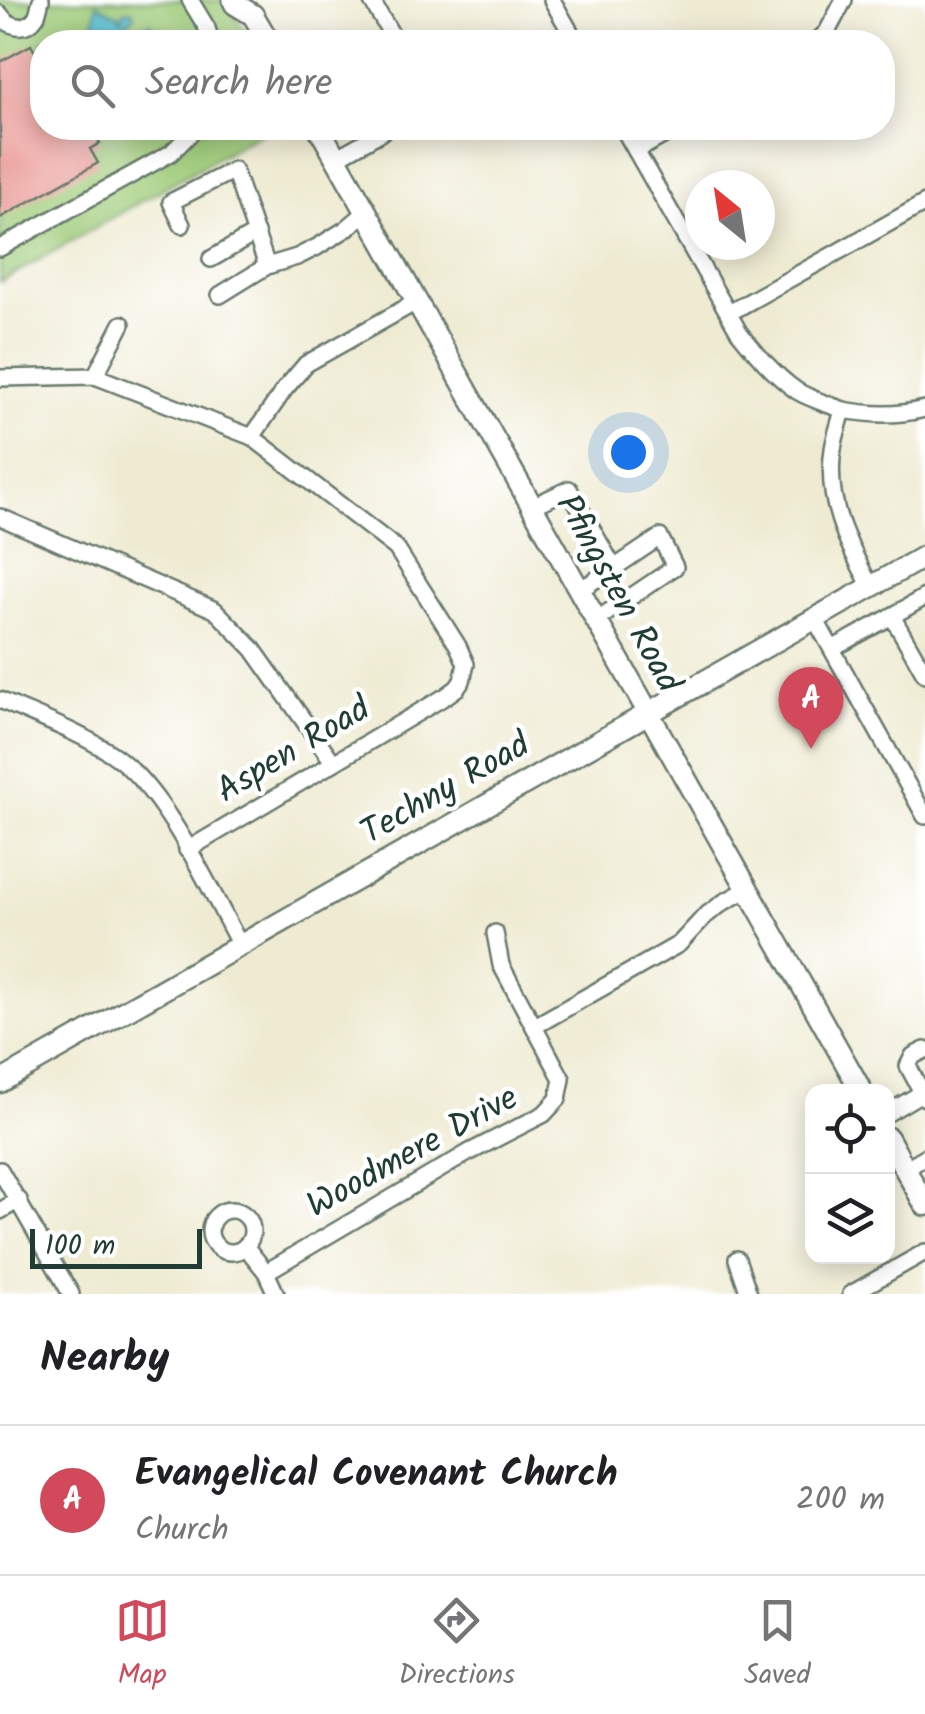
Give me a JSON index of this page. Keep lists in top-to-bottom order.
{
  "streets": {
    "main road": ["Pfingsten Road", "Techny Road"],
    "street": ["Aspen Road", "Woodmere Drive"]
  },
  "crossings": [
    ["Pfingsten Road", "Techny Road"]
  ],
  "scale_bar": "100 m",
  "north": "top left",
  "page": {
    "search": "Search here",
    "pins": "A",
    "scale": "100 m",
    "heading": "Nearby",
    "list": [
      {
        "mark": "A",
        "name": "Evangelical Covenant Church",
        "note": "Church",
        "value": "200 m"
      }
    ],
    "nav": ["Map", "Directions", "Saved"]
  }
}
